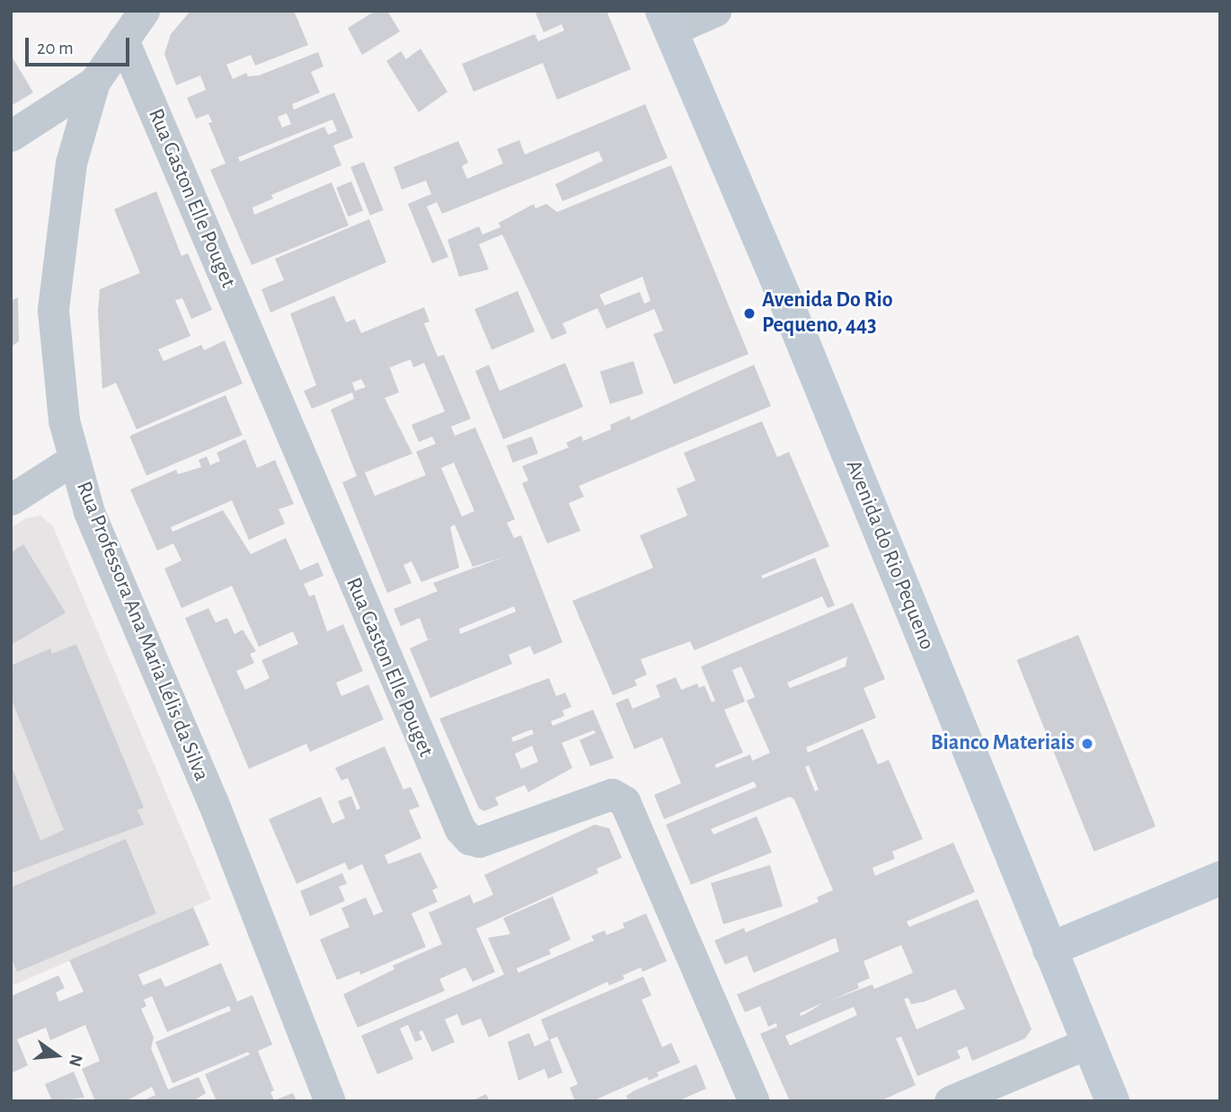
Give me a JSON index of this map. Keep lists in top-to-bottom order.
{
  "streets": {
    "main road": ["Avenida do Rio Pequeno"],
    "street": ["Rua Gaston Elle Pouget", "Rua Professora Ana Maria Lélis da Silva"]
  },
  "crossings": [
    ["Rua Gaston Elle Pouget", "Rua Professora Ana Maria Lélis da Silva"]
  ],
  "places": ["Avenida Do Rio Pequeno, 443", "Bianco Materiais"],
  "scale_bar": "20 m",
  "north": "right"
}
